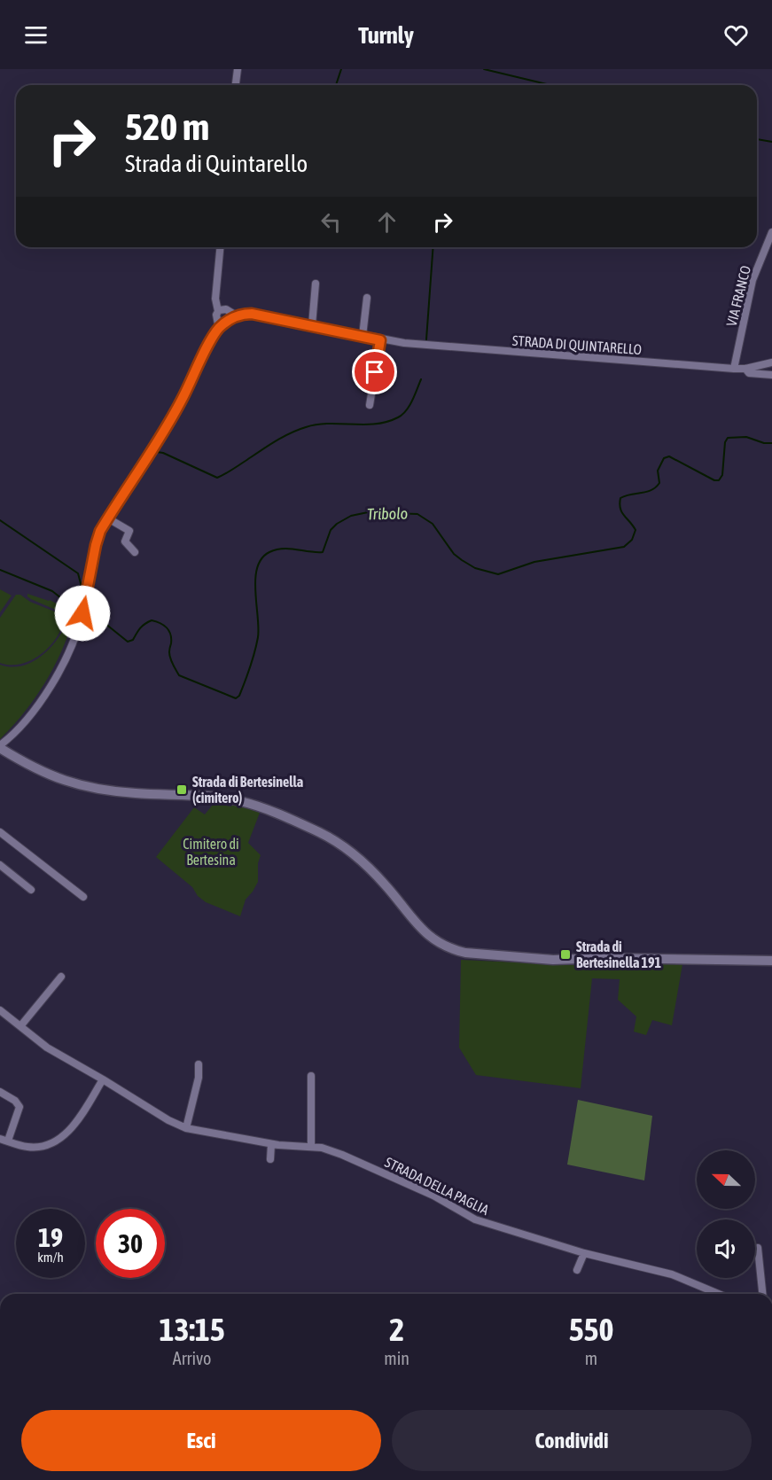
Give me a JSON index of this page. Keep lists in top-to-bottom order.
{
  "streets": {
    "street": ["VIA FRANCO", "STRADA DI QUINTARELLO", "STRADA DELLA PAGLIA"]
  },
  "crossings": [
    ["VIA FRANCO", "STRADA DI QUINTARELLO"]
  ],
  "water": ["Tribolo"],
  "parks": ["Cimitero di Bertesina"],
  "places": {
    "transit": ["Strada di Bertesinella (cimitero)", "Strada di Bertesinella 191"]
  },
  "north": "left",
  "page": {
    "header": "Turnly",
    "turn": ["520 m", "Strada di Quintarello"],
    "speed": "19 km/h",
    "limit": "30",
    "eta": [
      "13:15",
      "Arrivo",
      "2",
      "min",
      "550",
      "m"
    ],
    "buttons": ["Esci", "Condividi"]
  }
}
